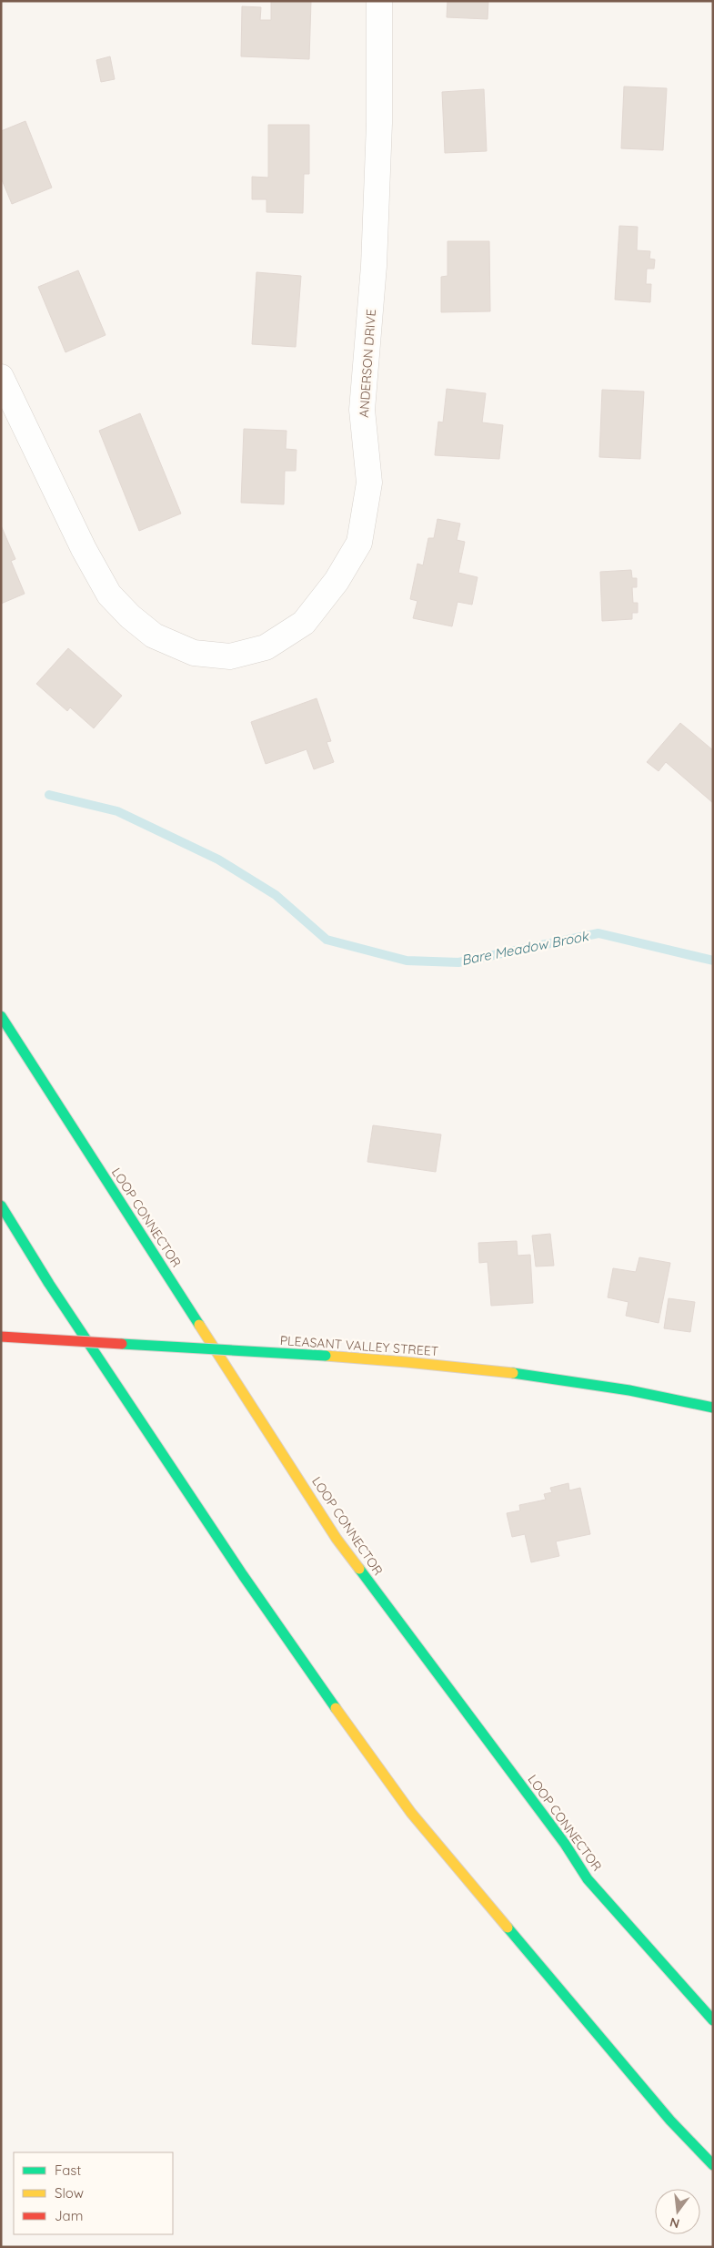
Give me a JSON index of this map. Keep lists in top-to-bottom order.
{
  "streets": {
    "main road": ["LOOP CONNECTOR", "PLEASANT VALLEY STREET"],
    "street": ["ANDERSON DRIVE"]
  },
  "water": ["Bare Meadow Brook"],
  "legend": ["Fast", "Slow", "Jam"],
  "north": "bottom"
}
